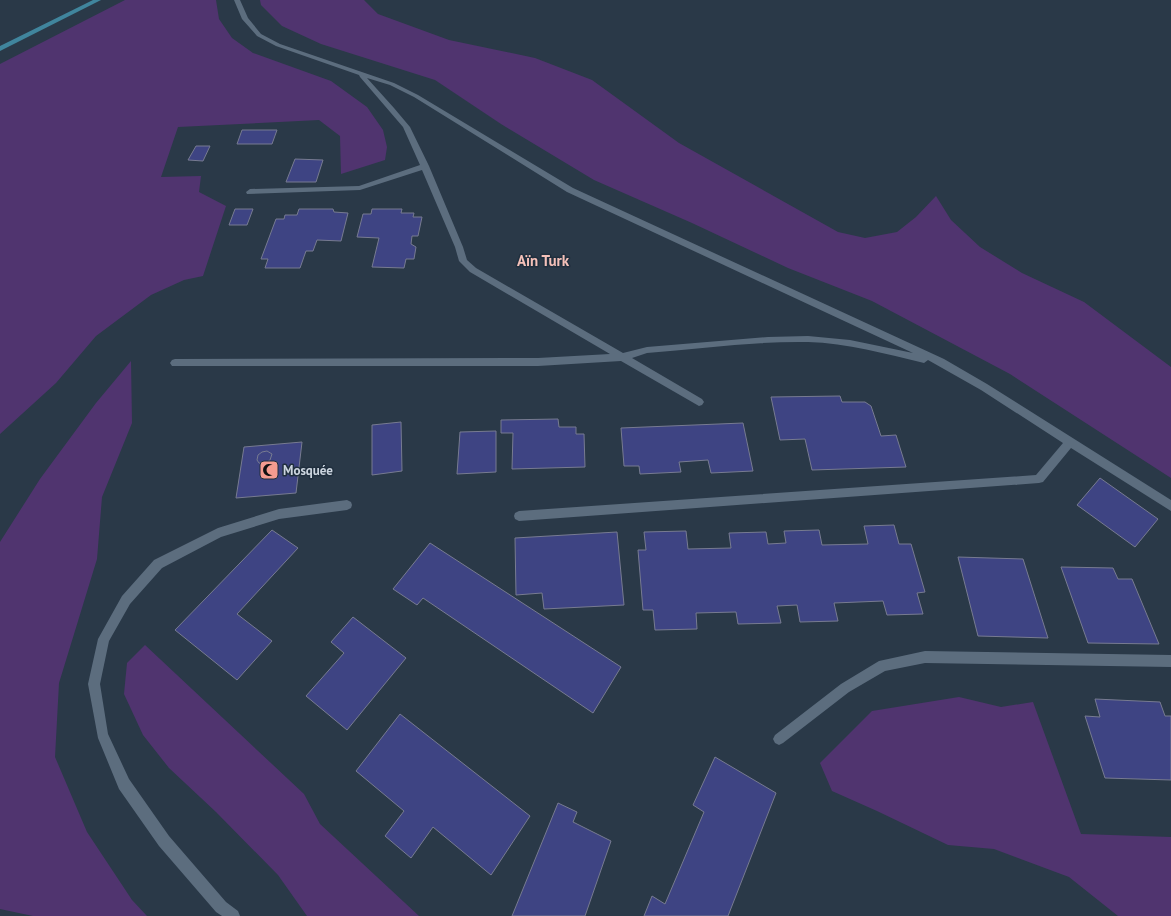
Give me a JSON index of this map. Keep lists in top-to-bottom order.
{
  "districts": ["Aïn Turk"],
  "places": {
    "mosque": ["Mosquée"]
  }
}
